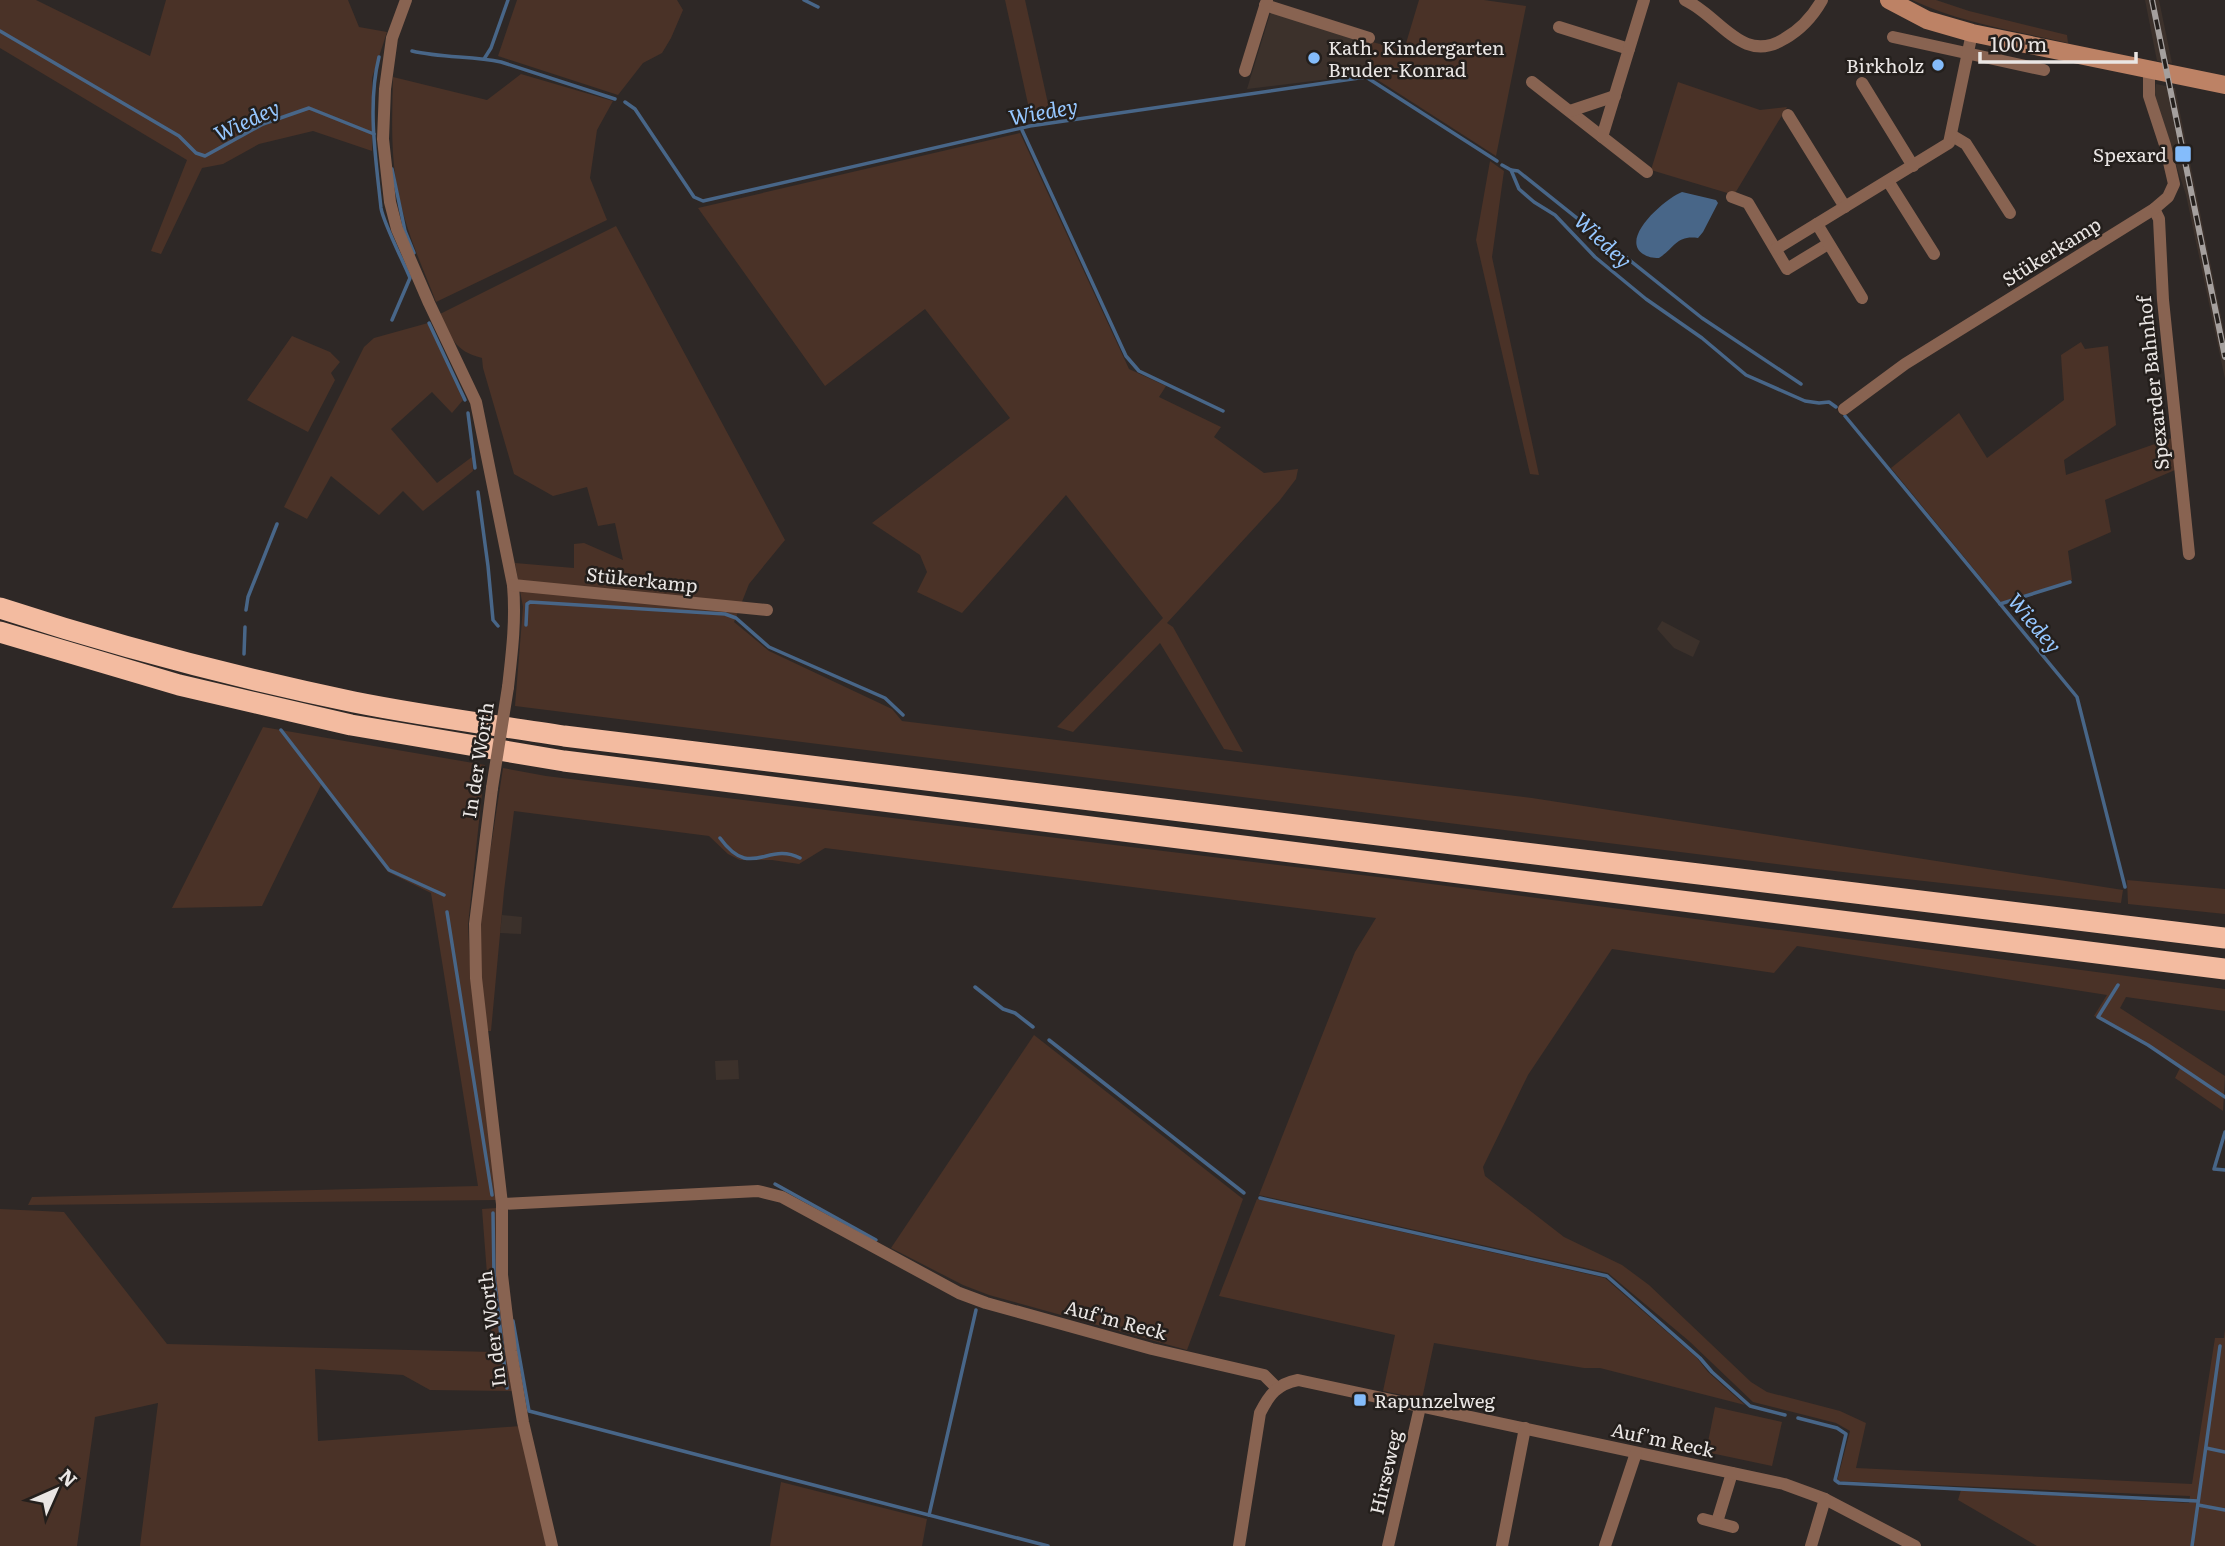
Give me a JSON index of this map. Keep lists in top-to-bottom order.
{
  "streets": {
    "street": [
      "Stükerkamp",
      "Spexarder Bahnhof",
      "In der Worth",
      "Auf'm Reck",
      "Hirseweg"
    ]
  },
  "crossings": [
    ["Stükerkamp", "Spexarder Bahnhof"],
    ["Stükerkamp", "In der Worth"],
    ["In der Worth", "Auf'm Reck"],
    ["Auf'm Reck", "Hirseweg"]
  ],
  "water": ["Wiedey"],
  "places": {
    "other": ["Kath. Kindergarten Bruder-Konrad", "Birkholz"],
    "transit": ["Spexard", "Rapunzelweg"]
  },
  "scale_bar": "100 m",
  "north": "top right"
}
